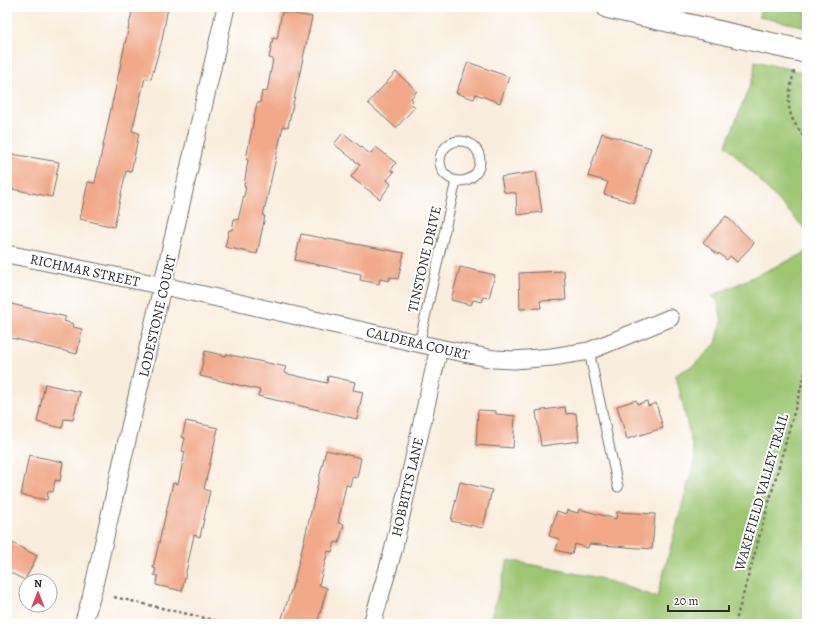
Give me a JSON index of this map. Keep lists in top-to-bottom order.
{
  "streets": {
    "street": [
      "RICHMAR STREET",
      "LODESTONE COURT",
      "CALDERA COURT",
      "HOBBITTS LANE"
    ],
    "lane": ["TINSTONE DRIVE"],
    "path": ["WAKEFIELD VALLEY TRAIL"]
  },
  "crossings": [
    ["TINSTONE DRIVE", "CALDERA COURT"],
    ["RICHMAR STREET", "LODESTONE COURT"],
    ["RICHMAR STREET", "CALDERA COURT"],
    ["LODESTONE COURT", "CALDERA COURT"],
    ["CALDERA COURT", "HOBBITTS LANE"]
  ],
  "scale_bar": "20 m",
  "north": "top"
}
